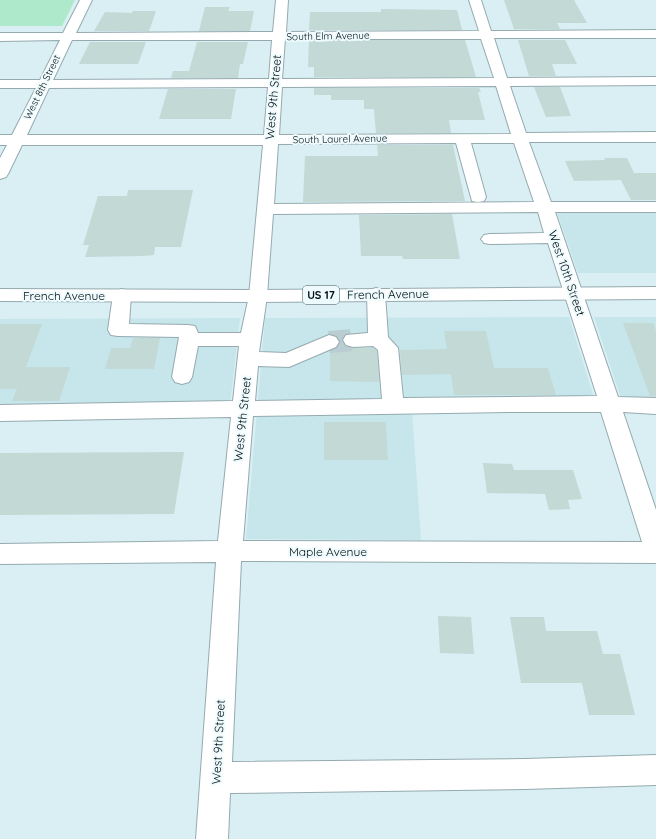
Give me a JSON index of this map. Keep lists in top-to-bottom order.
{
  "streets": {
    "street": [
      "South Elm Avenue",
      "West 8th Street",
      "West 9th Street",
      "South Laurel Avenue",
      "West 10th Street",
      "French Avenue",
      "US 17",
      "Maple Avenue"
    ]
  },
  "crossings": [
    ["South Elm Avenue", "West 8th Street"],
    ["South Elm Avenue", "West 9th Street"],
    ["South Elm Avenue", "West 10th Street"],
    ["West 8th Street", "South Laurel Avenue"],
    ["West 9th Street", "South Laurel Avenue"],
    ["West 9th Street", "French Avenue"],
    ["West 9th Street", "Maple Avenue"],
    ["South Laurel Avenue", "West 10th Street"],
    ["West 10th Street", "French Avenue"]
  ]
}
